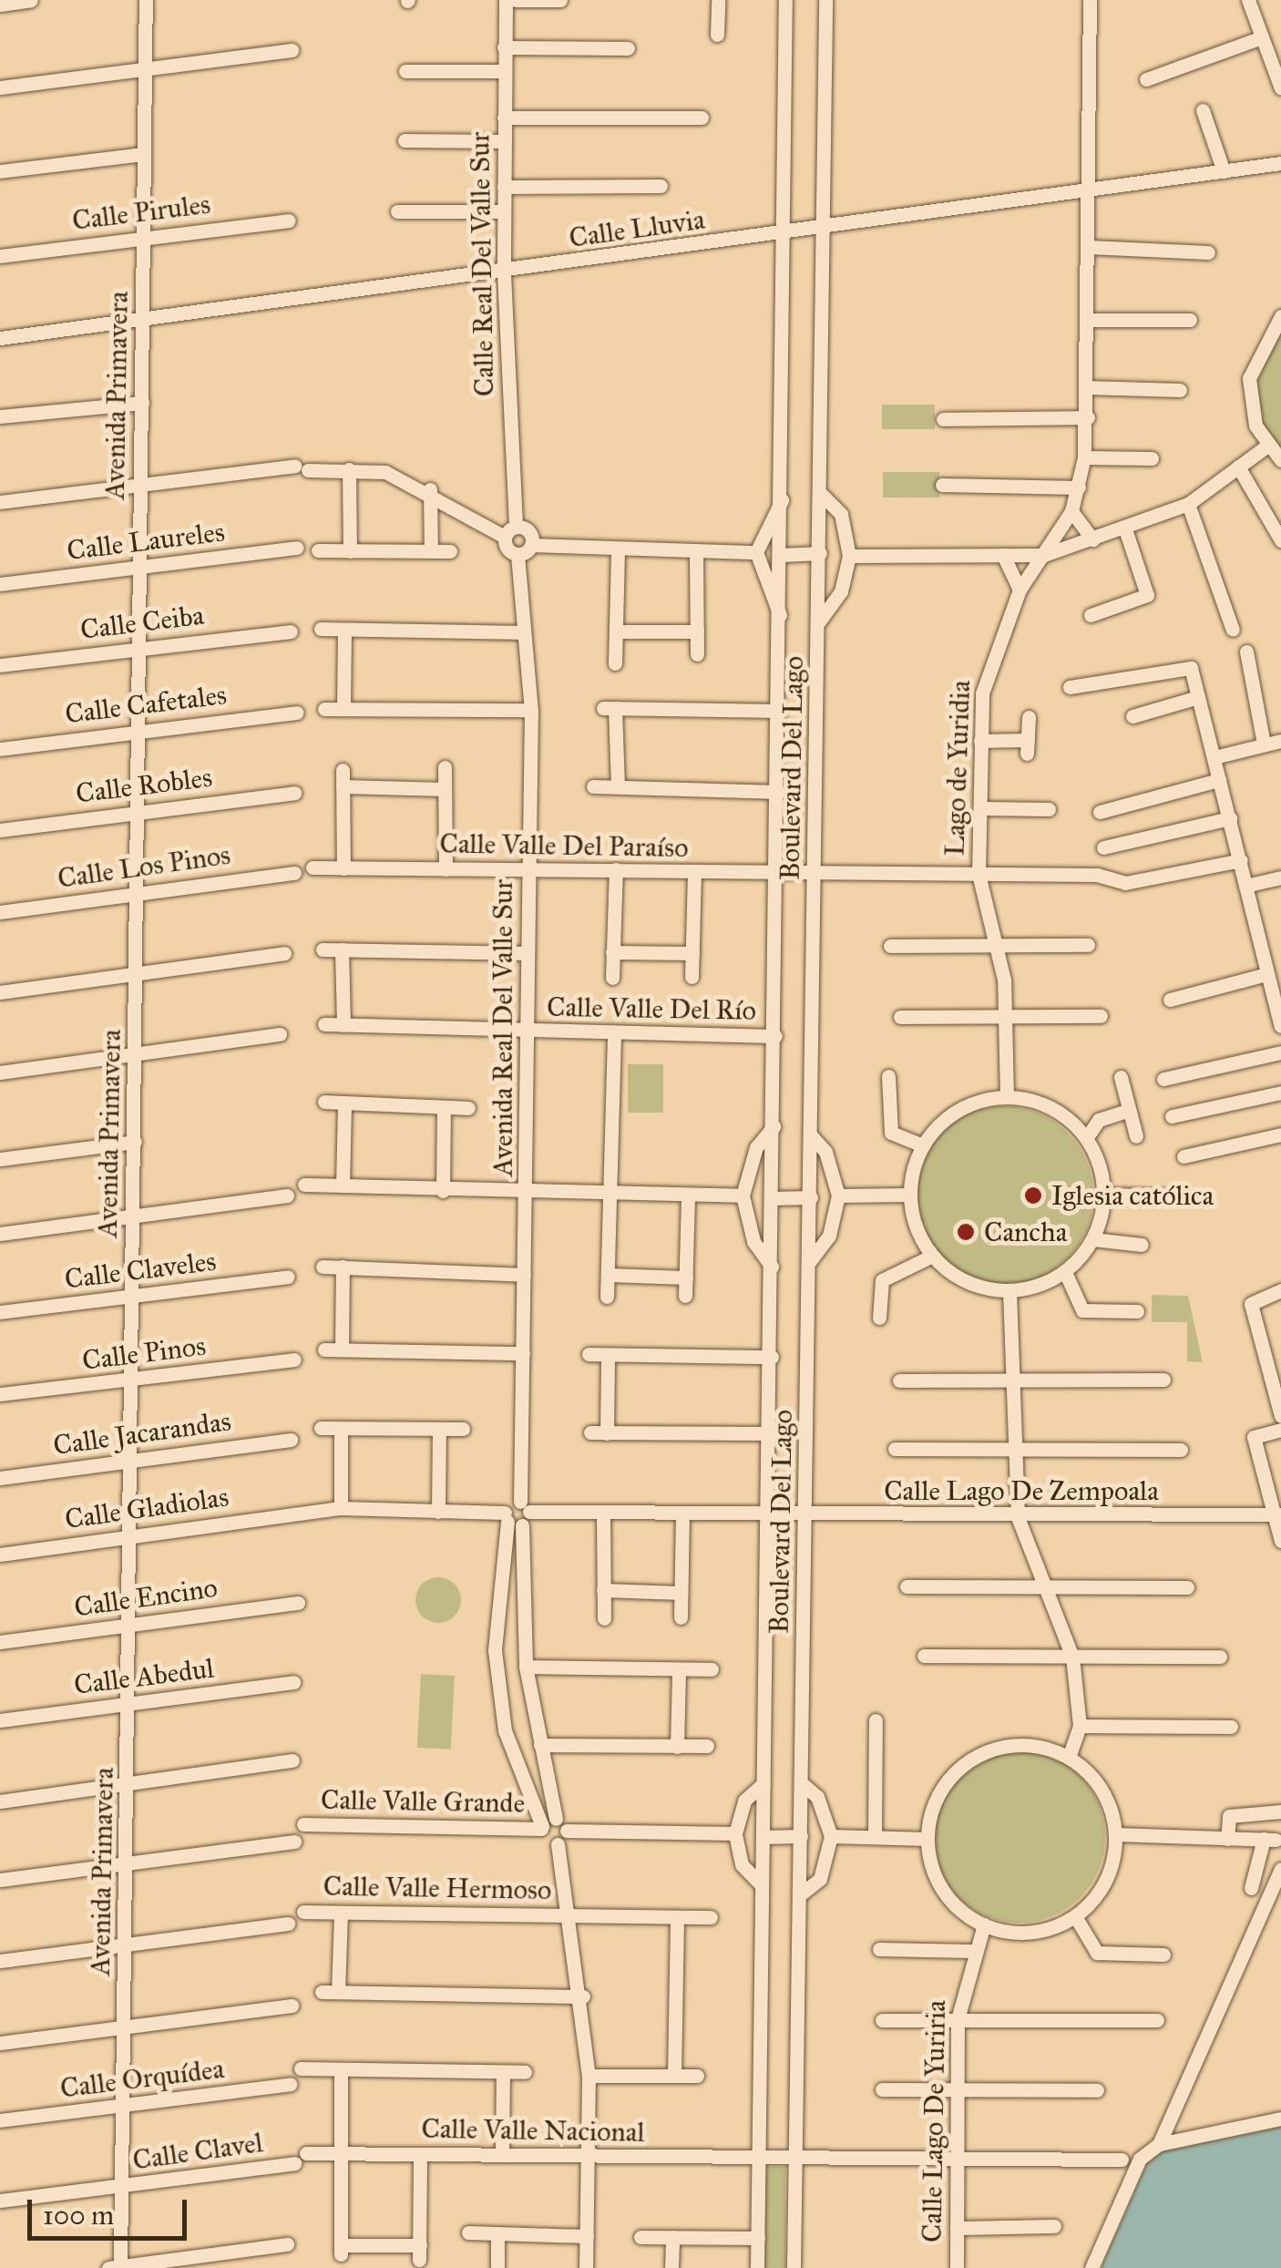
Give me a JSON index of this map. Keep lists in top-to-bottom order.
{
  "streets": {
    "street": [
      "Calle Pirules",
      "Calle Lluvia",
      "Calle Real Del Valle Sur",
      "Avenida Primavera",
      "Calle Laureles",
      "Calle Ceiba",
      "Calle Cafetales",
      "Boulevard Del Lago",
      "Lago de Yuridia",
      "Calle Robles",
      "Calle Valle Del Paraíso",
      "Calle Los Pinos",
      "Calle Valle Del Río",
      "Avenida Real Del Valle Sur",
      "Calle Claveles",
      "Calle Pinos",
      "Calle Jacarandas",
      "Calle Lago De Zempoala",
      "Calle Gladiolas",
      "Calle Encino",
      "Calle Abedul",
      "Calle Valle Grande",
      "Calle Valle Hermoso",
      "Calle Orquídea",
      "Calle Lago De Yuriria",
      "Calle Valle Nacional",
      "Calle Clavel"
    ]
  },
  "crossings": [
    ["Calle Pirules", "Avenida Primavera"],
    ["Calle Lluvia", "Calle Real Del Valle Sur"],
    ["Calle Lluvia", "Avenida Primavera"],
    ["Calle Lluvia", "Boulevard Del Lago"],
    ["Calle Lluvia", "Lago de Yuridia"],
    ["Avenida Primavera", "Calle Laureles"],
    ["Avenida Primavera", "Calle Ceiba"],
    ["Avenida Primavera", "Calle Cafetales"],
    ["Avenida Primavera", "Calle Robles"],
    ["Avenida Primavera", "Calle Los Pinos"],
    ["Avenida Primavera", "Calle Claveles"],
    ["Avenida Primavera", "Calle Pinos"],
    ["Avenida Primavera", "Calle Jacarandas"],
    ["Avenida Primavera", "Calle Gladiolas"],
    ["Avenida Primavera", "Calle Encino"],
    ["Avenida Primavera", "Calle Abedul"],
    ["Avenida Primavera", "Calle Orquídea"],
    ["Avenida Primavera", "Calle Clavel"],
    ["Boulevard Del Lago", "Calle Valle Del Paraíso"],
    ["Boulevard Del Lago", "Calle Valle Del Río"],
    ["Boulevard Del Lago", "Calle Lago De Zempoala"],
    ["Boulevard Del Lago", "Calle Valle Nacional"],
    ["Lago de Yuridia", "Calle Valle Del Paraíso"],
    ["Calle Valle Del Paraíso", "Avenida Real Del Valle Sur"],
    ["Calle Valle Del Río", "Avenida Real Del Valle Sur"],
    ["Avenida Real Del Valle Sur", "Calle Lago De Zempoala"],
    ["Avenida Real Del Valle Sur", "Calle Gladiolas"],
    ["Avenida Real Del Valle Sur", "Calle Valle Grande"],
    ["Calle Lago De Zempoala", "Calle Gladiolas"],
    ["Calle Lago De Yuriria", "Calle Valle Nacional"]
  ],
  "places": ["Iglesia católica", "Cancha"],
  "scale_bar": "100 m"
}
